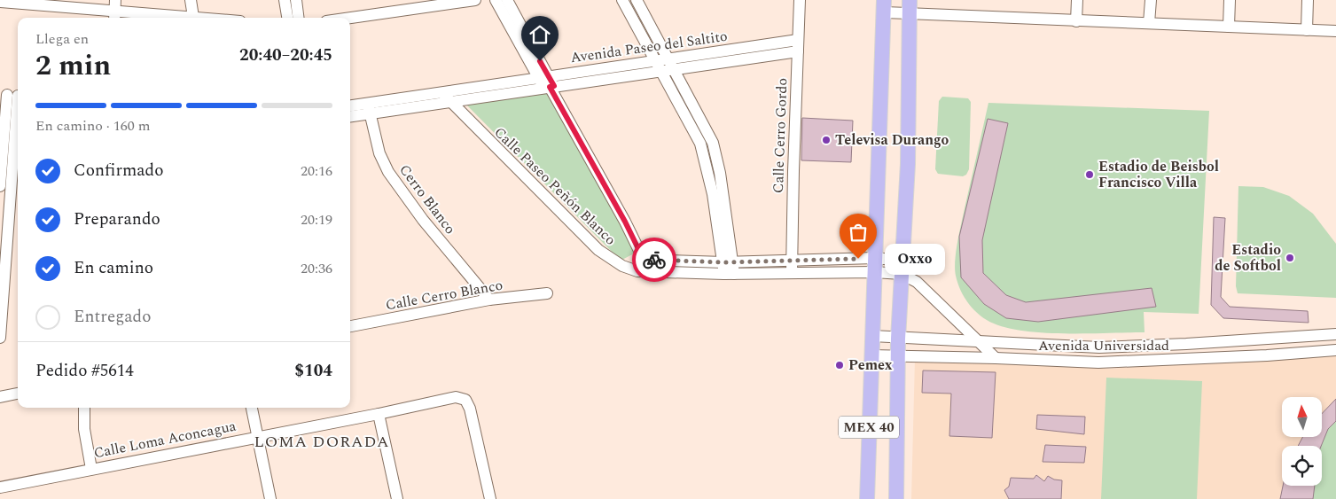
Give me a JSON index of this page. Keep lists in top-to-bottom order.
{
  "streets": {
    "main road": ["MEX 40"],
    "street": [
      "Avenida Paseo del Saltito",
      "Calle Cerro Gordo",
      "Calle Paseo Peñón Blanco",
      "Cerro Blanco",
      "Calle Cerro Blanco",
      "Avenida Universidad",
      "Calle Loma Aconcagua"
    ]
  },
  "crossings": [
    ["Avenida Paseo del Saltito", "Calle Cerro Gordo"],
    ["Avenida Paseo del Saltito", "Calle Paseo Peñón Blanco"],
    ["Avenida Paseo del Saltito", "Cerro Blanco"],
    ["Calle Cerro Gordo", "Calle Paseo Peñón Blanco"],
    ["Calle Paseo Peñón Blanco", "MEX 40"],
    ["Cerro Blanco", "Calle Cerro Blanco"],
    ["Avenida Universidad", "MEX 40"]
  ],
  "districts": ["LOMA DORADA"],
  "places": [
    "Televisa Durango",
    "Estadio de Beisbol Francisco Villa",
    "Estadio de Softbol",
    "Oxxo",
    "Pemex"
  ],
  "north": "top",
  "page": {
    "heading": ["2 min", "Llega en", "20:40–20:45"],
    "panel": ["Pedido #5614", "$104"],
    "bar": "En camino · 160 m",
    "list": [
      ["Confirmado", "20:16"],
      ["Preparando", "20:19"],
      ["En camino", "20:36"],
      "Entregado"
    ],
    "bubble": "Oxxo"
  }
}
